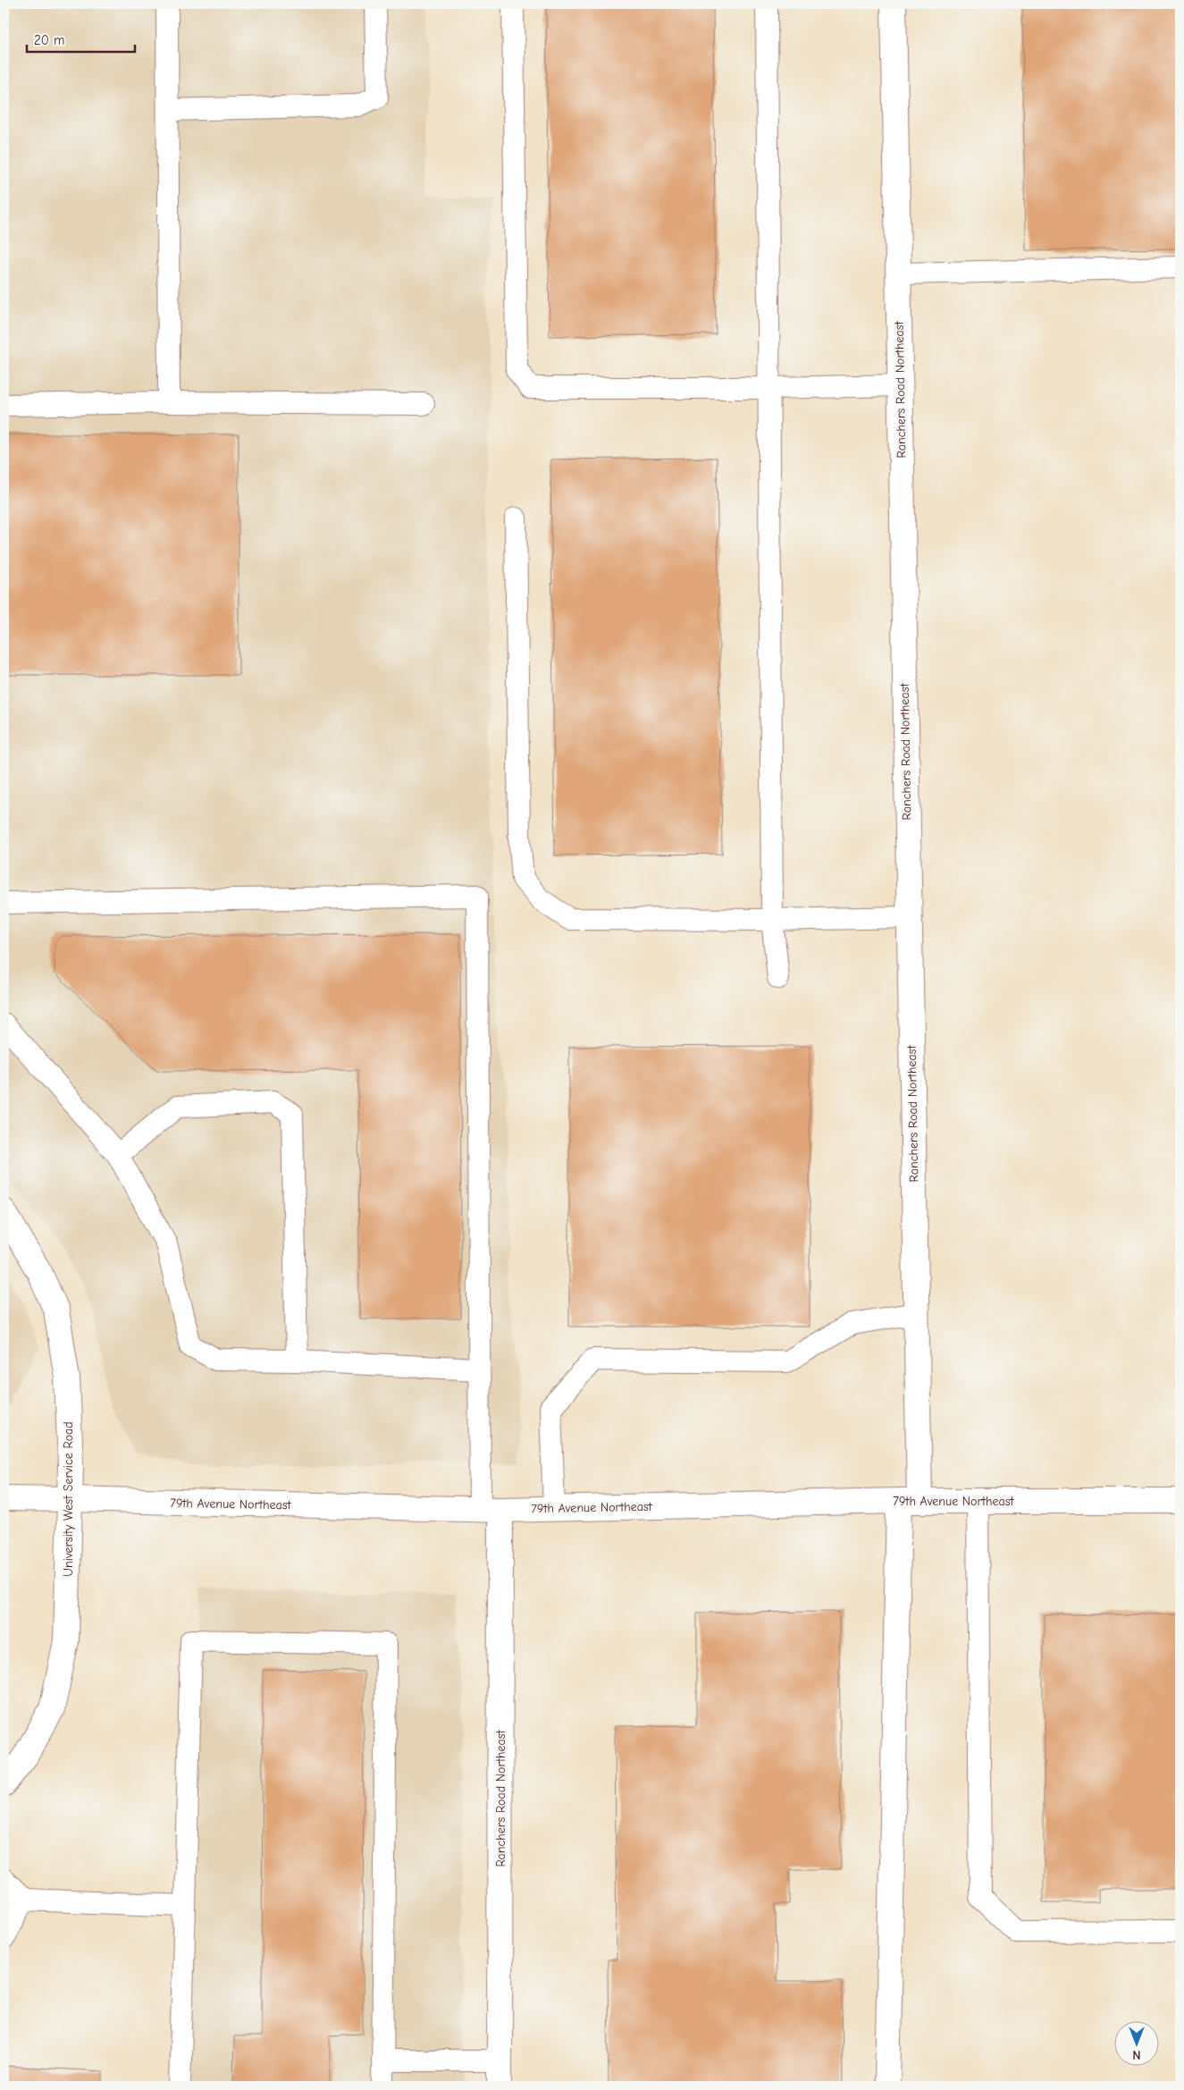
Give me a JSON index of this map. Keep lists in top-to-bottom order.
{
  "streets": {
    "street": ["Ranchers Road Northeast", "University West Service Road", "79th Avenue Northeast"]
  },
  "crossings": [
    ["Ranchers Road Northeast", "79th Avenue Northeast"],
    ["University West Service Road", "79th Avenue Northeast"]
  ],
  "scale_bar": "20 m",
  "north": "bottom"
}
